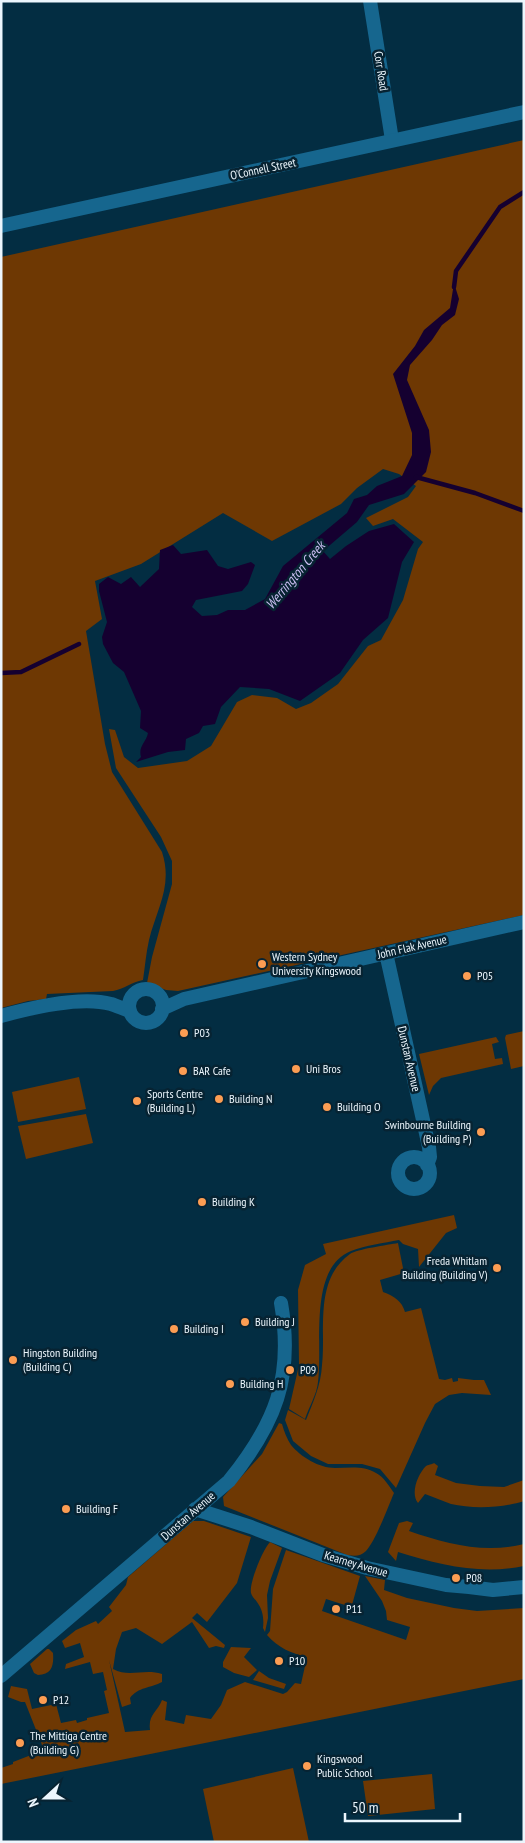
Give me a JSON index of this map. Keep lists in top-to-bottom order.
{
  "streets": {
    "street": [
      "Corr Road",
      "O'Connell Street",
      "John Flak Avenue",
      "Dunstan Avenue",
      "Kearney Avenue"
    ]
  },
  "crossings": [
    ["Corr Road", "O'Connell Street"],
    ["John Flak Avenue", "Dunstan Avenue"],
    ["Dunstan Avenue", "Kearney Avenue"]
  ],
  "water": ["Werrington Creek"],
  "places": [
    "Western Sydney University Kingswood",
    "P05",
    "P03",
    "Uni Bros",
    "BAR Cafe",
    "Building N",
    "Sports Centre (Building L)",
    "Building O",
    "Swinbourne Building (Building P)",
    "Building K",
    "Freda Whitlam Building (Building V)",
    "Building J",
    "Building I",
    "Hingston Building (Building C)",
    "P09",
    "Building H",
    "Building F",
    "P08",
    "P11",
    "P10",
    "P12",
    "The Mittiga Centre (Building G)",
    "Kingswood Public School"
  ],
  "scale_bar": "50 m",
  "north": "left"
}
